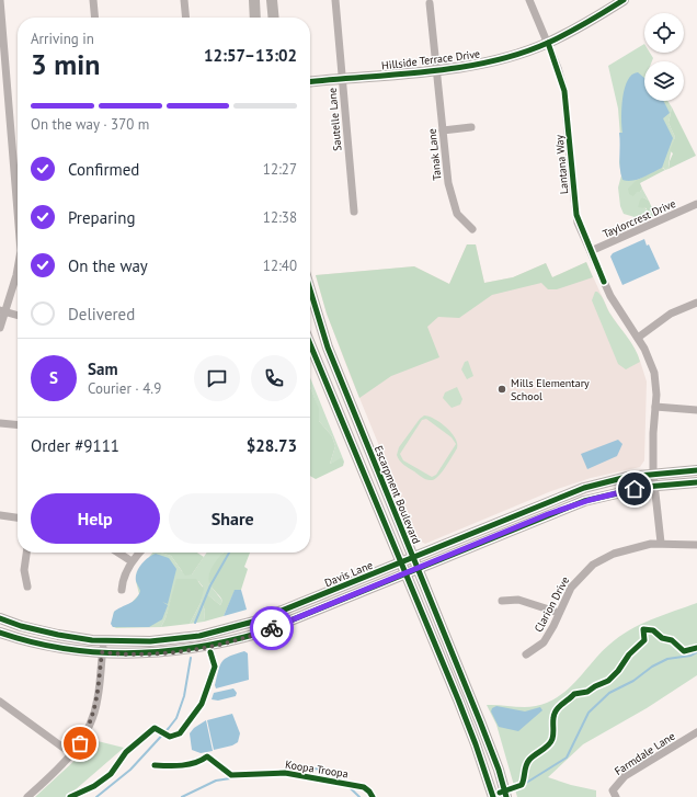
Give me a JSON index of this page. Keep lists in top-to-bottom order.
{
  "streets": {
    "main road": ["Hillside Terrace Drive", "Escarpment Boulevard", "Davis Lane"],
    "street": [
      "Sautelle Lane",
      "Tanak Lane",
      "Lantana Way",
      "Taylorcrest Drive",
      "Clarion Drive",
      "Farmdale Lane"
    ],
    "cycle path": ["Koopa Troopa"]
  },
  "crossings": [
    ["Hillside Terrace Drive", "Sautelle Lane"],
    ["Hillside Terrace Drive", "Tanak Lane"],
    ["Hillside Terrace Drive", "Lantana Way"],
    ["Lantana Way", "Taylorcrest Drive"],
    ["Lantana Way", "Davis Lane"],
    ["Lantana Way", "Clarion Drive"],
    ["Escarpment Boulevard", "Davis Lane"]
  ],
  "places": ["Mills Elementary School"],
  "page": {
    "heading": ["3 min", "Arriving in", "12:57–13:02"],
    "panel": [
      "Sam",
      "Courier · 4.9",
      "Order #9111",
      "$28.73"
    ],
    "bar": "On the way · 370 m",
    "list": [
      ["Confirmed", "12:27"],
      ["Preparing", "12:38"],
      ["On the way", "12:40"],
      "Delivered"
    ],
    "round": "S",
    "buttons": ["Help", "Share"]
  }
}
